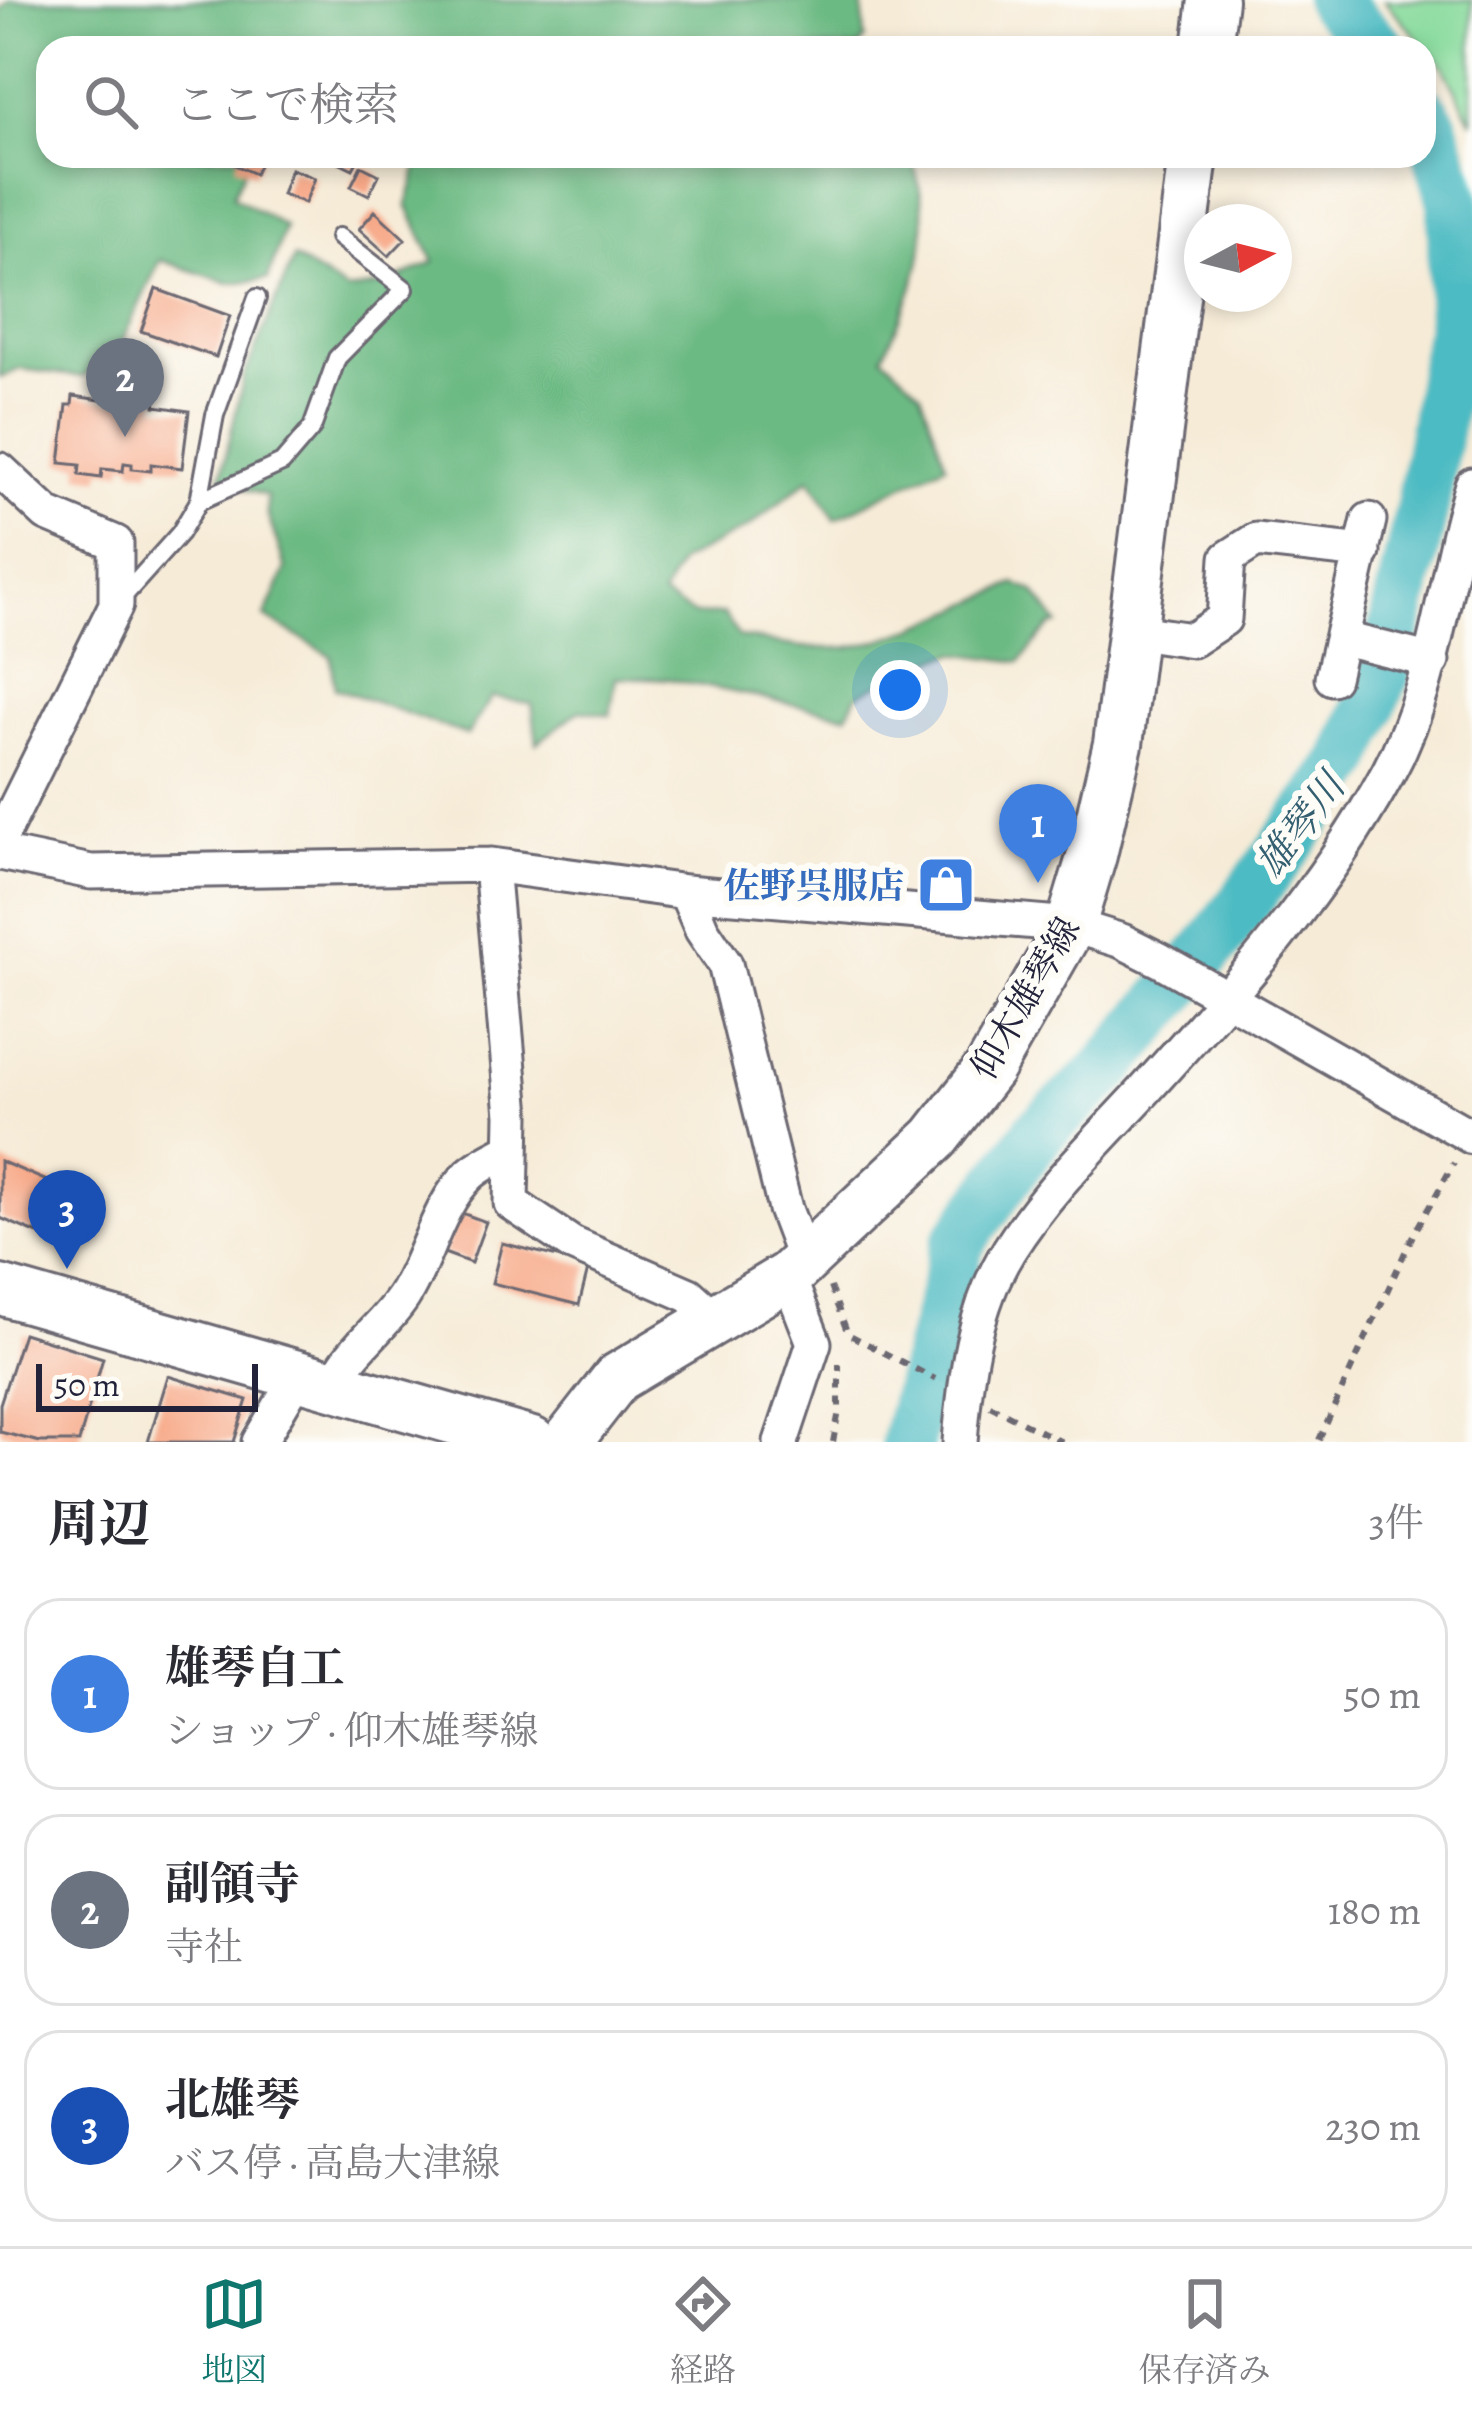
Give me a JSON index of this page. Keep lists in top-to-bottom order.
{
  "streets": {
    "main road": ["仰木雄琴線"]
  },
  "water": ["雄琴川"],
  "places": {
    "shop": ["佐野呉服店"]
  },
  "scale_bar": "50 m",
  "north": "right",
  "page": {
    "search": "ここで検索",
    "pins": ["2", "1", "3"],
    "scale": "50 m",
    "heading": ["周辺", "3件"],
    "list": [
      {
        "mark": "1",
        "name": "雄琴自工",
        "note": "ショップ · 仰木雄琴線",
        "value": "50 m"
      },
      {
        "mark": "2",
        "name": "副領寺",
        "note": "寺社",
        "value": "180 m"
      },
      {
        "mark": "3",
        "name": "北雄琴",
        "note": "バス停 · 高島大津線",
        "value": "230 m"
      }
    ],
    "nav": ["地図", "経路", "保存済み"]
  }
}
